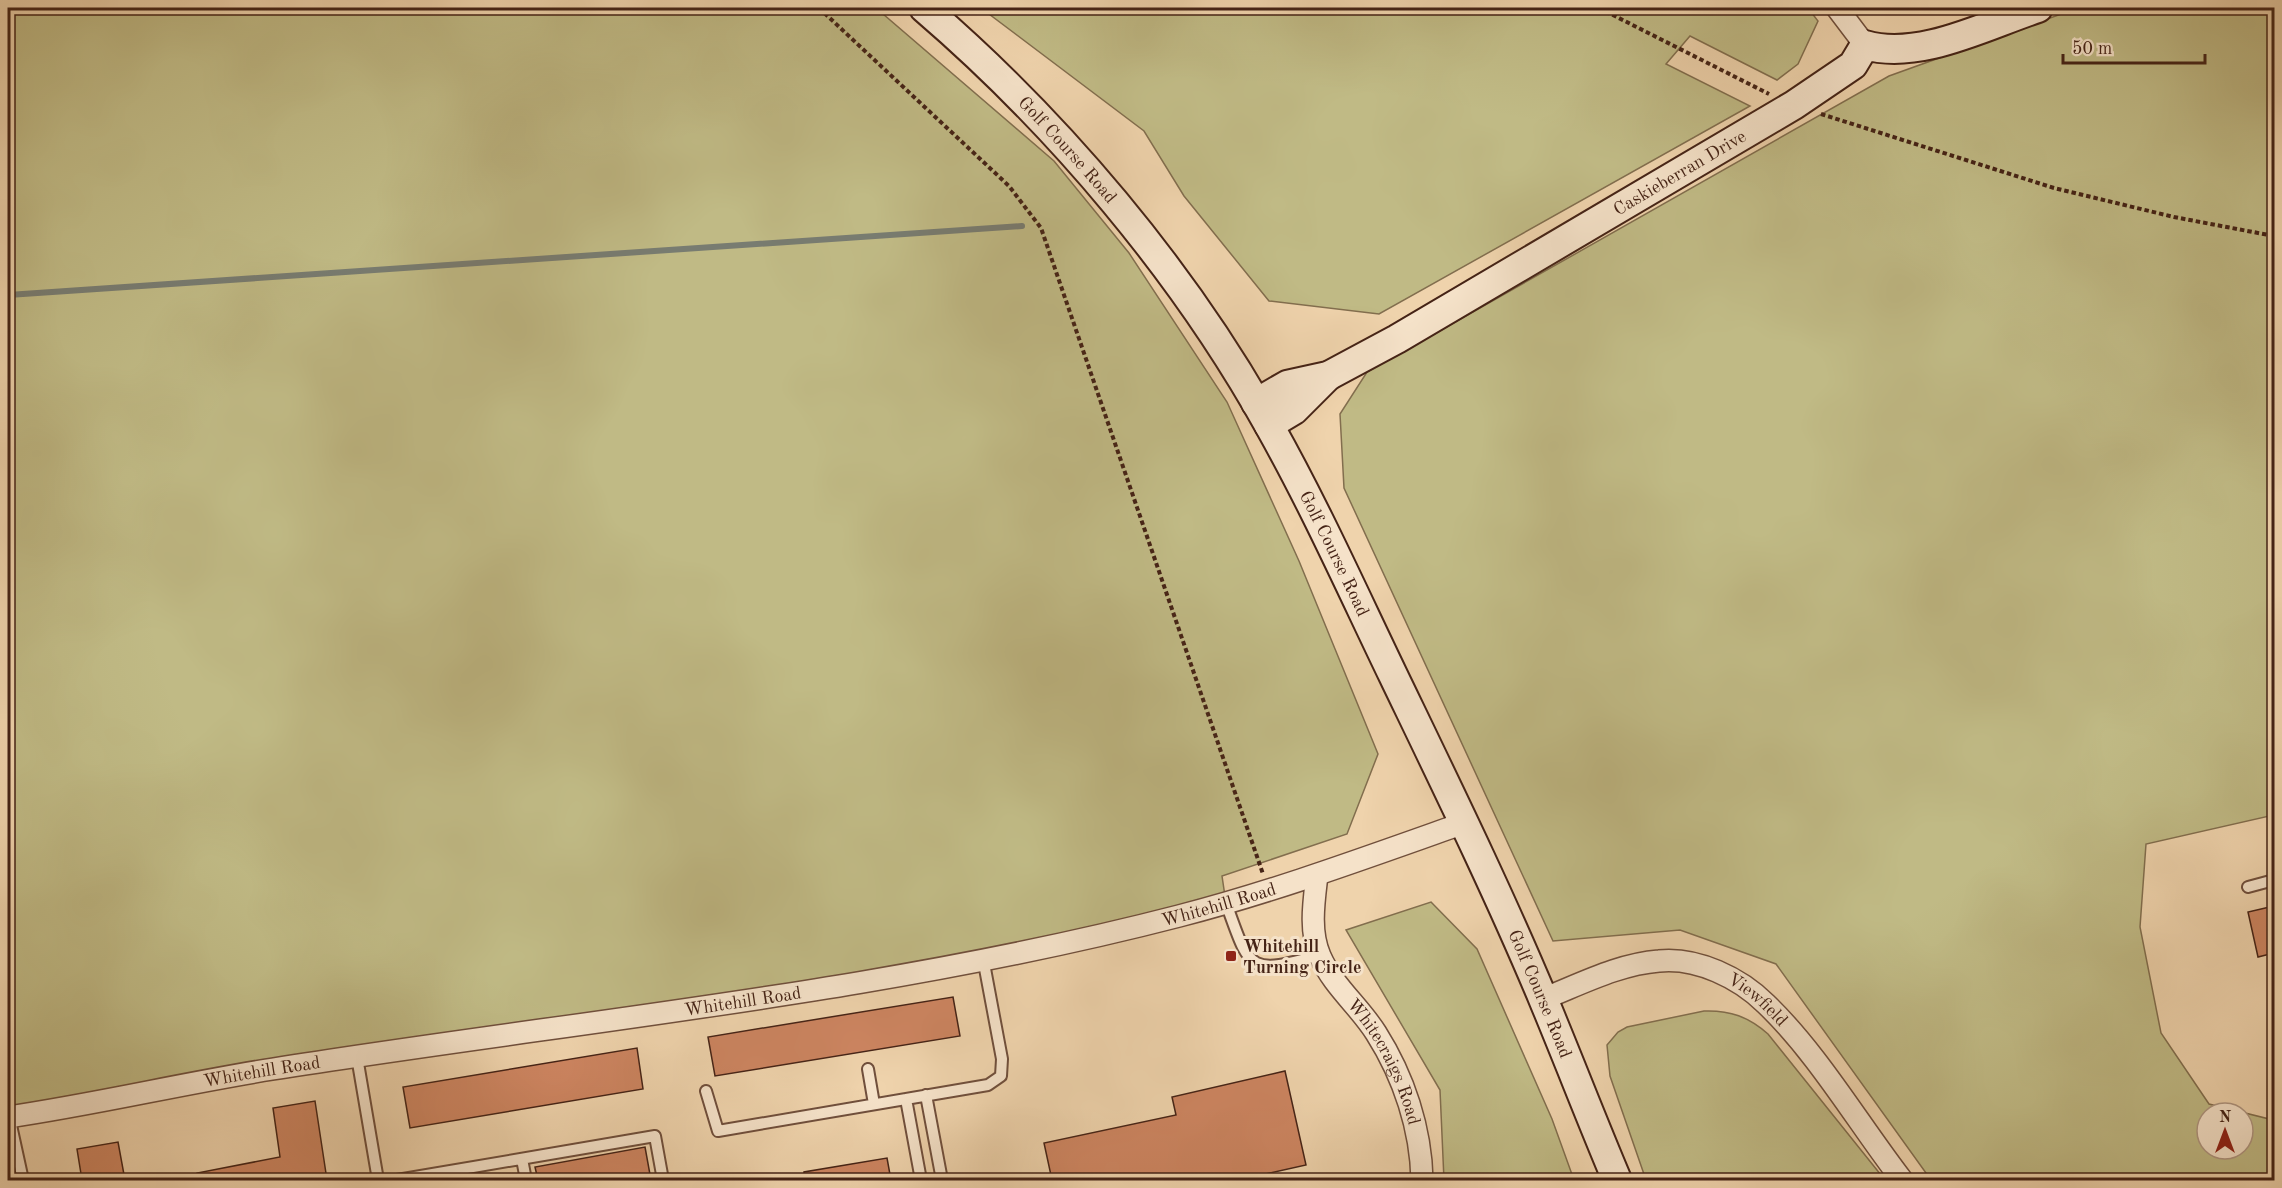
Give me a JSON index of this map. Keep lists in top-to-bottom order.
{
  "streets": {
    "street": [
      "Golf Course Road",
      "Caskieberran Drive",
      "Whitehill Road",
      "Viewfield",
      "Whitecraigs Road"
    ]
  },
  "crossings": [
    ["Golf Course Road", "Caskieberran Drive"],
    ["Golf Course Road", "Whitehill Road"],
    ["Golf Course Road", "Viewfield"],
    ["Whitehill Road", "Whitecraigs Road"]
  ],
  "places": {
    "transit": ["Whitehill Turning Circle"]
  },
  "scale_bar": "50 m",
  "north": "top"
}
